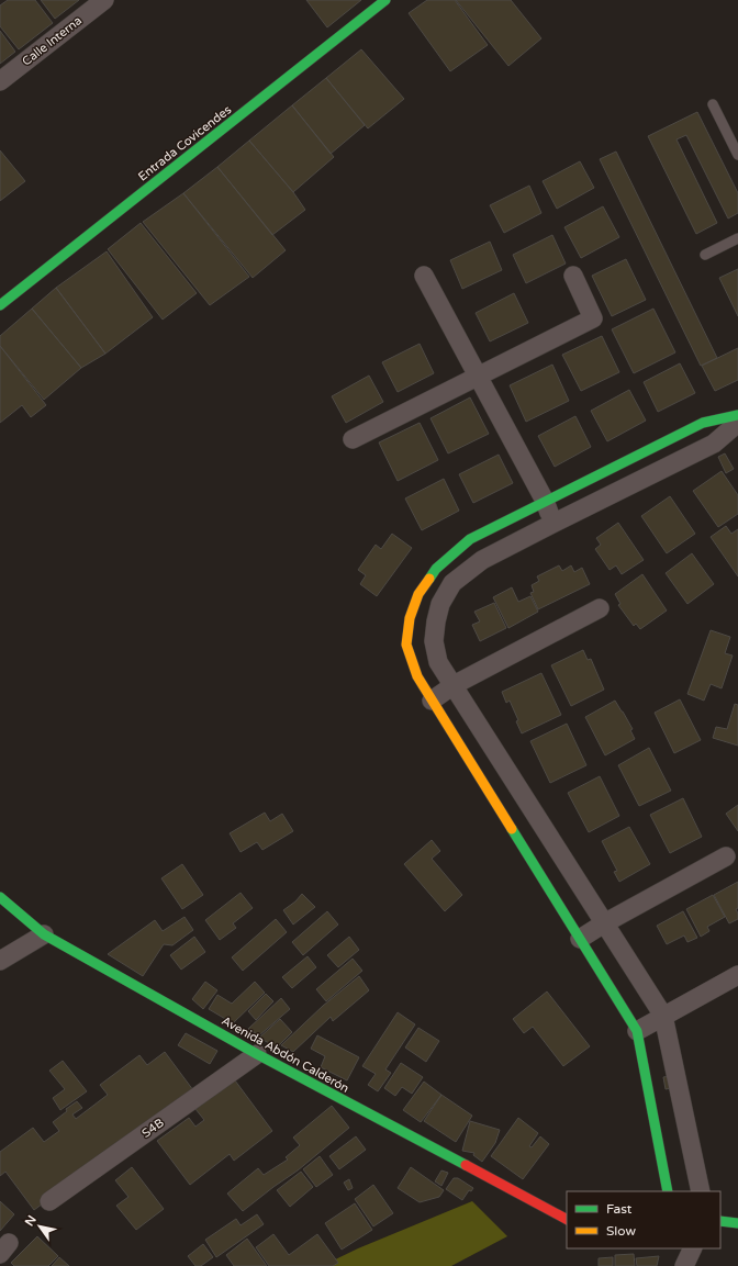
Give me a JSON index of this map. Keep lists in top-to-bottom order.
{
  "streets": {
    "street": [
      "Calle Interna",
      "Entrada Covicendes",
      "Avenida Abdón Calderón",
      "S4B"
    ]
  },
  "crossings": [
    ["Avenida Abdón Calderón", "S4B"]
  ],
  "legend": ["Fast", "Slow"],
  "north": "top left"
}
